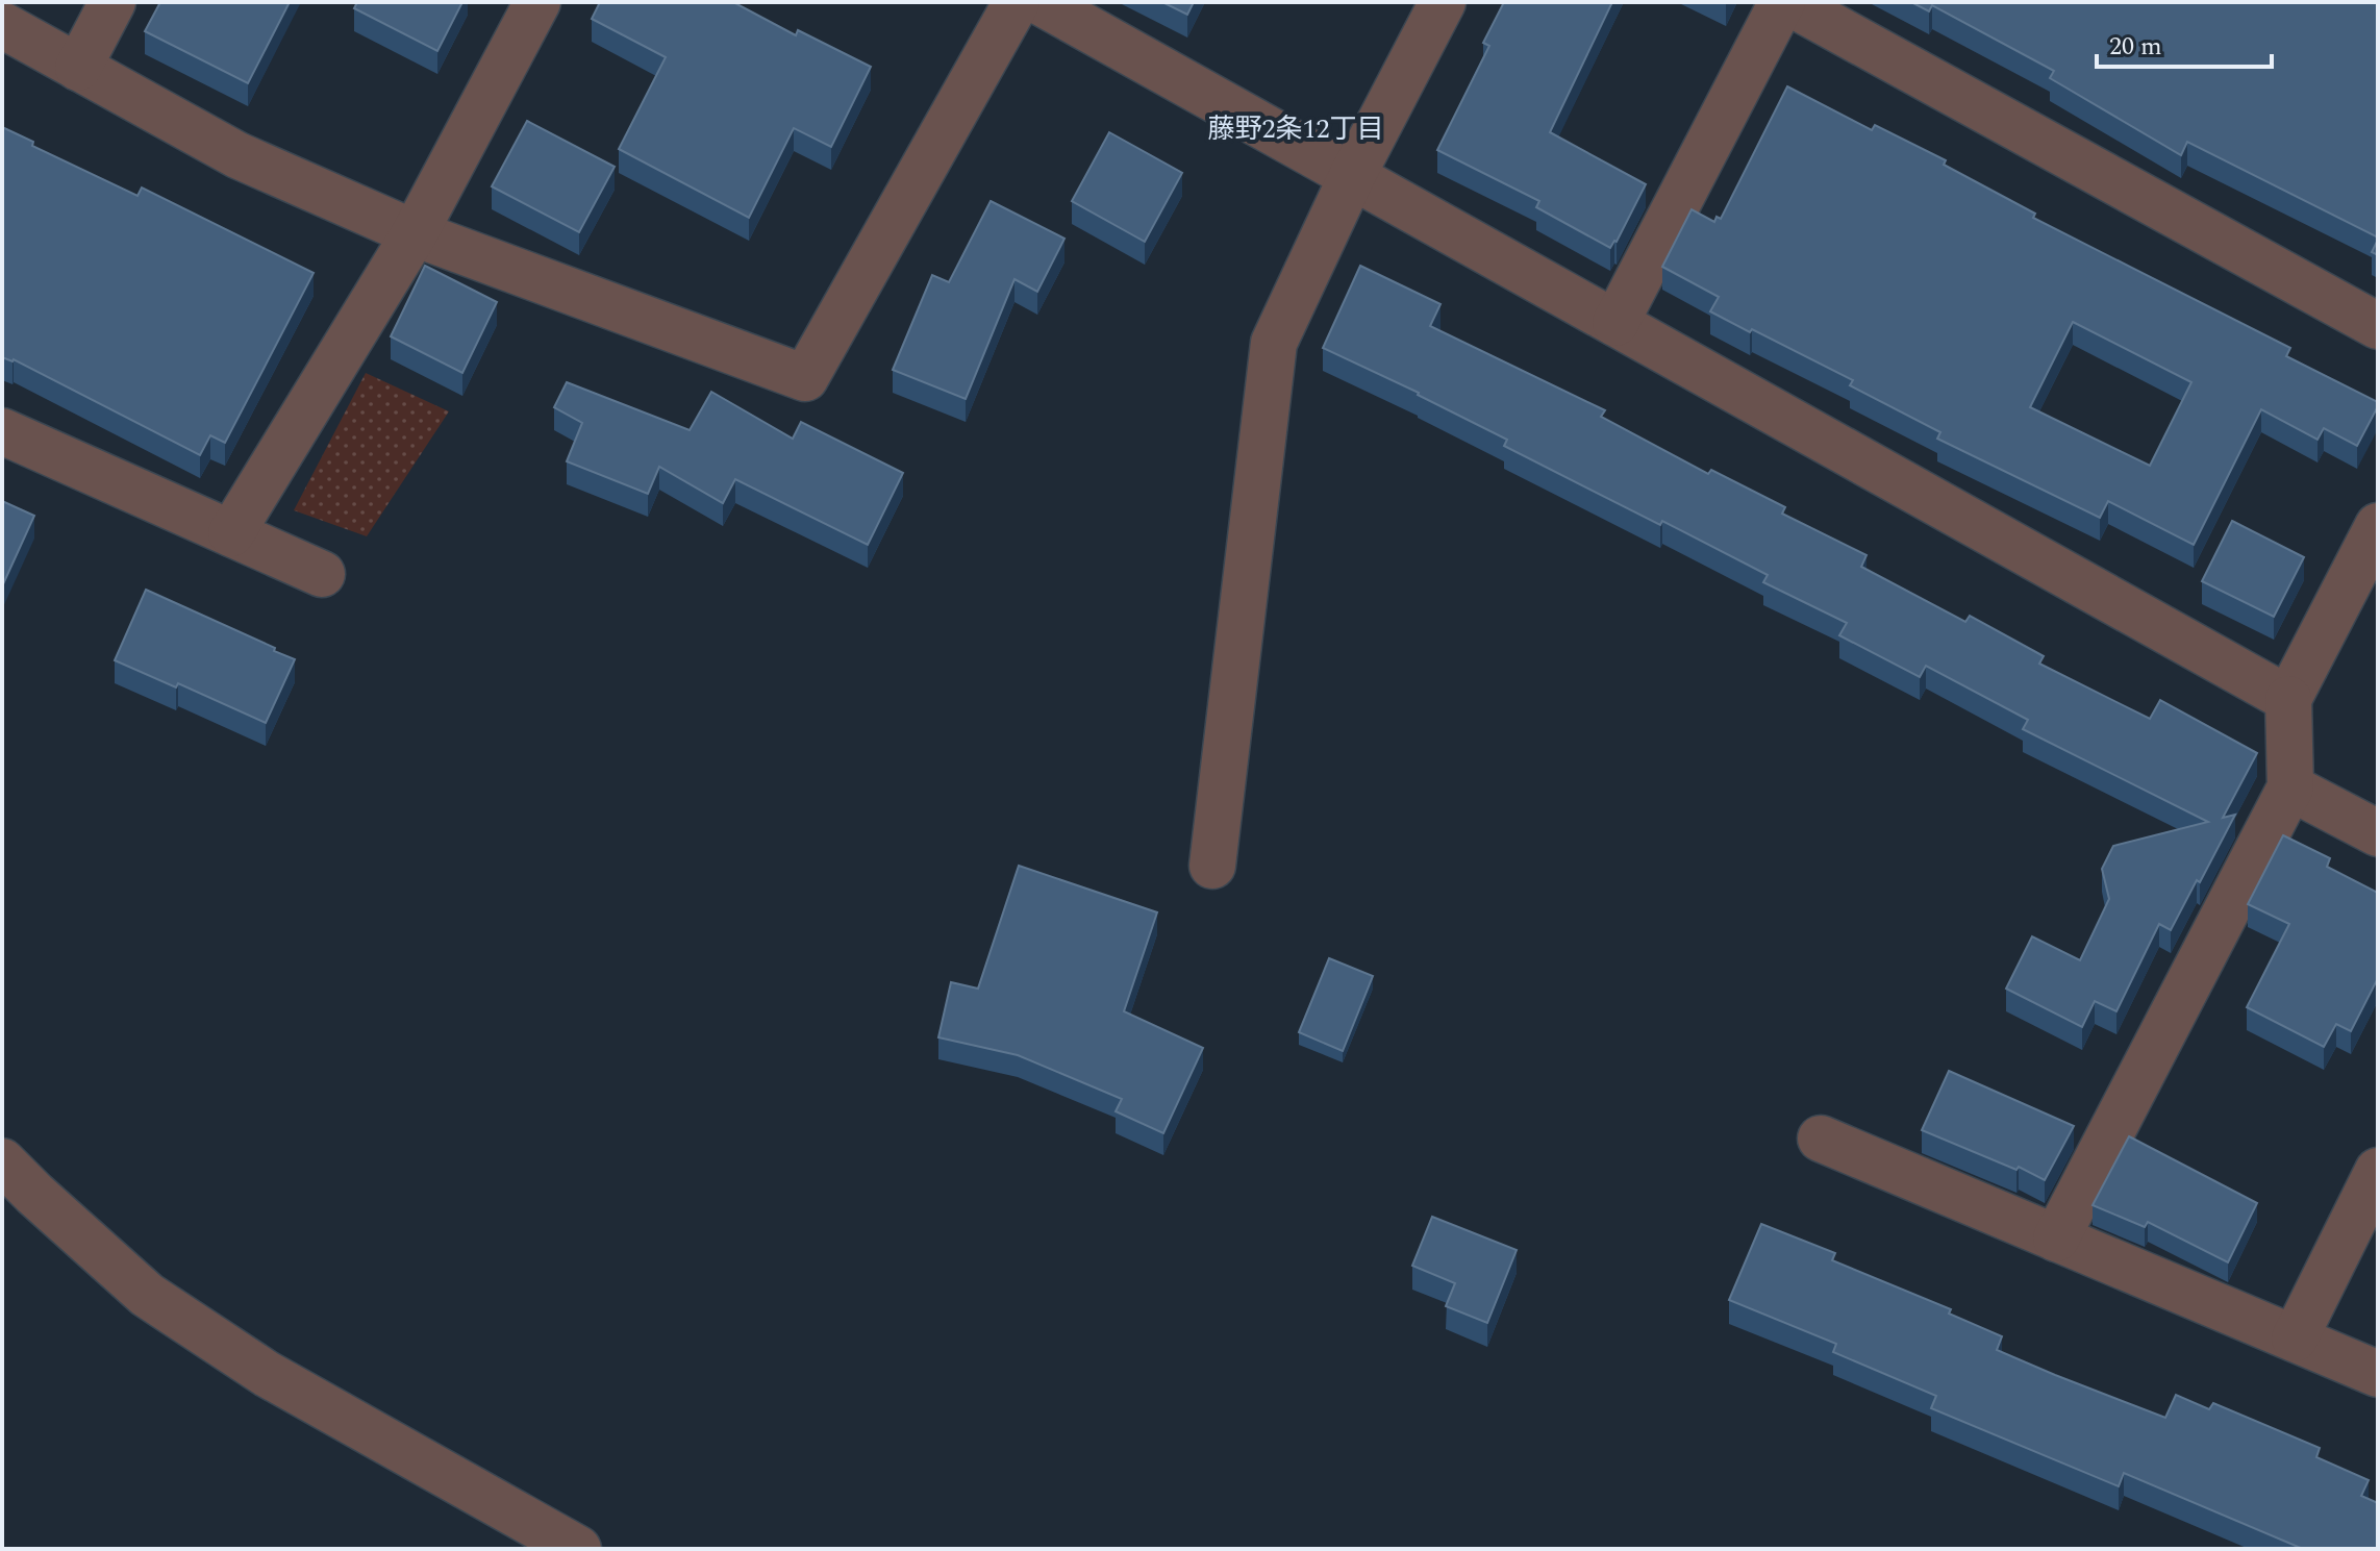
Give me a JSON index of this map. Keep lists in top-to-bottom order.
{
  "districts": ["藤野2条12丁目"],
  "scale_bar": "20 m"
}
